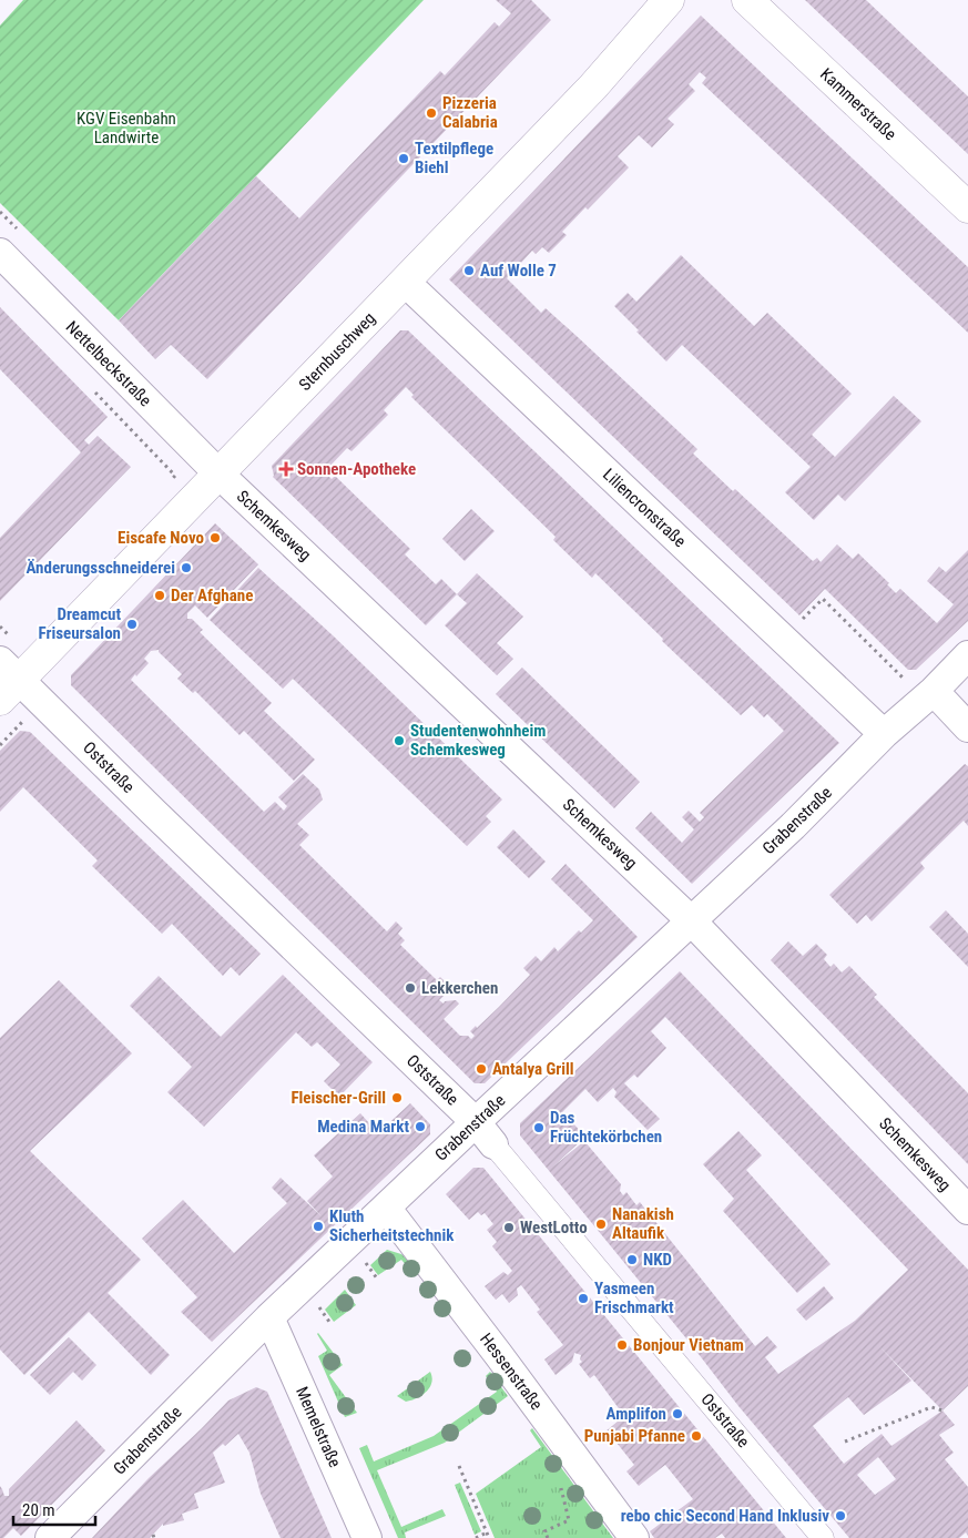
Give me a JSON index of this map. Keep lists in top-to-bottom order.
{
  "streets": {
    "main road": ["Kammerstraße", "Sternbuschweg"],
    "street": [
      "Nettelbeckstraße",
      "Liliencronstraße",
      "Schemkesweg",
      "Oststraße",
      "Grabenstraße",
      "Hessenstraße",
      "Memelstraße"
    ]
  },
  "crossings": [
    ["Sternbuschweg", "Nettelbeckstraße"],
    ["Sternbuschweg", "Liliencronstraße"],
    ["Sternbuschweg", "Schemkesweg"],
    ["Sternbuschweg", "Oststraße"],
    ["Nettelbeckstraße", "Schemkesweg"],
    ["Liliencronstraße", "Grabenstraße"],
    ["Schemkesweg", "Grabenstraße"],
    ["Oststraße", "Grabenstraße"],
    ["Grabenstraße", "Hessenstraße"],
    ["Grabenstraße", "Memelstraße"]
  ],
  "parks": ["KGV Eisenbahn Landwirte"],
  "places": {
    "other": [
      "Pizzeria Calabria",
      "Textilpflege Biehl",
      "Auf Wolle 7",
      "Eiscafe Novo",
      "Änderungsschneiderei",
      "Der Afghane",
      "Dreamcut Friseursalon",
      "Studentenwohnheim Schemkesweg",
      "Lekkerchen",
      "Antalya Grill",
      "Fleischer-Grill",
      "Medina Markt",
      "Das Früchtekörbchen",
      "Nanakish Altaufik",
      "Kluth Sicherheitstechnik",
      "WestLotto",
      "NKD",
      "Yasmeen Frischmarkt",
      "Bonjour Vietnam",
      "Amplifon",
      "Punjabi Pfanne",
      "rebo chic Second Hand Inklusiv"
    ],
    "health": ["Sonnen-Apotheke"]
  },
  "scale_bar": "20 m"
}
